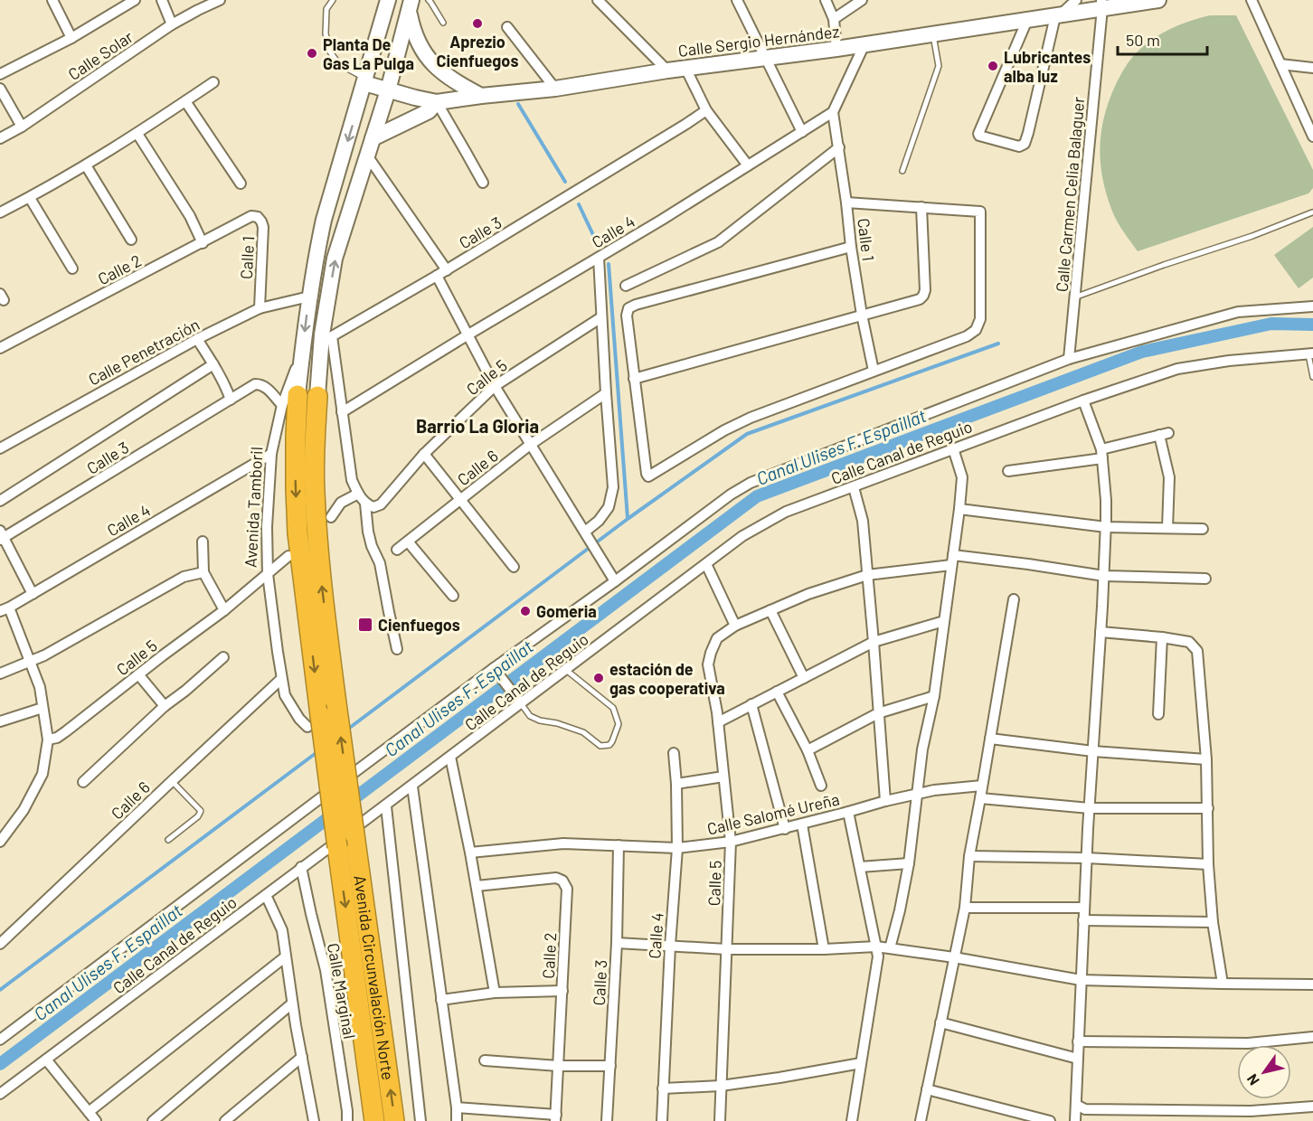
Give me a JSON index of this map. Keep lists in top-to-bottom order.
{
  "streets": {
    "highway": ["Avenida Circunvalación Norte"],
    "street": [
      "Calle Sergio Hernández",
      "Calle Solar",
      "Calle Carmen Celia Balaguer",
      "Calle 4",
      "Calle 3",
      "Calle 1",
      "Calle 2",
      "Calle Penetración",
      "Calle 5",
      "Calle Canal de Reguio",
      "Calle 6",
      "Avenida Tamboril",
      "Calle Salomé Ureña",
      "Calle Marginal"
    ]
  },
  "crossings": [
    ["Calle Sergio Hernández", "Calle Carmen Celia Balaguer"],
    ["Calle Carmen Celia Balaguer", "Calle Canal de Reguio"],
    ["Calle 4", "Calle 1"],
    ["Calle 4", "Avenida Tamboril"],
    ["Calle 4", "Calle Salomé Ureña"],
    ["Calle 3", "Avenida Tamboril"],
    ["Calle 3", "Calle Salomé Ureña"],
    ["Calle 3", "Avenida Circunvalación Norte"],
    ["Calle 1", "Calle 2"],
    ["Calle 1", "Calle Penetración"],
    ["Calle 5", "Avenida Tamboril"],
    ["Calle 5", "Calle Salomé Ureña"],
    ["Calle Canal de Reguio", "Calle Marginal"],
    ["Calle 6", "Avenida Tamboril"],
    ["Avenida Tamboril", "Avenida Circunvalación Norte"]
  ],
  "districts": ["Barrio La Gloria"],
  "water": ["Canal Ulises F. Espaillat"],
  "places": {
    "other": [
      "Aprezio Cienfuegos",
      "Planta De Gas La Pulga",
      "Lubricantes alba luz",
      "Gomeria",
      "estación de gas cooperativa"
    ],
    "transit": ["Cienfuegos"]
  },
  "scale_bar": "50 m",
  "north": "bottom left"
}
